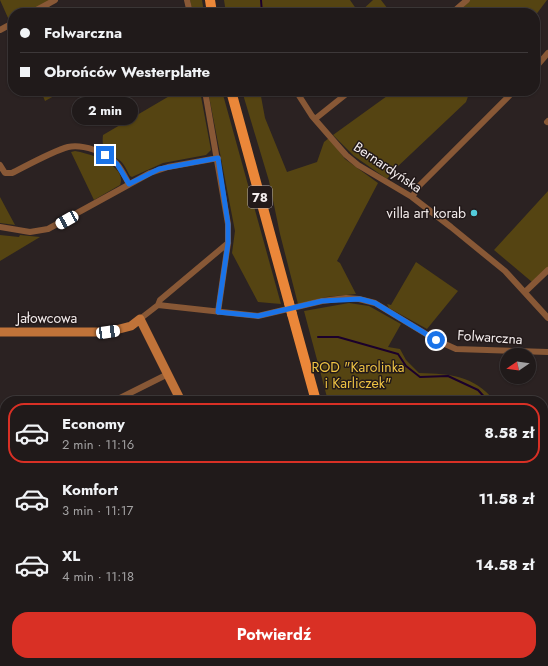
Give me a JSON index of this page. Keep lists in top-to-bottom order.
{
  "streets": {
    "main road": ["78"],
    "street": ["Bernardyńska", "Jałowcowa", "Folwarczna"]
  },
  "parks": ["ROD \"Karolinka i Karliczek\""],
  "places": ["villa art korab"],
  "north": "left",
  "page": {
    "banner": ["Folwarczna", "Obrońców Westerplatte"],
    "bubble": "2 min",
    "list": [
      {
        "name": "Economy",
        "note": "2 min · 11:16",
        "value": "8.58 zł"
      },
      {
        "name": "Komfort",
        "note": "3 min · 11:17",
        "value": "11.58 zł"
      },
      {
        "name": "XL",
        "note": "4 min · 11:18",
        "value": "14.58 zł"
      }
    ],
    "buttons": "Potwierdź"
  }
}
